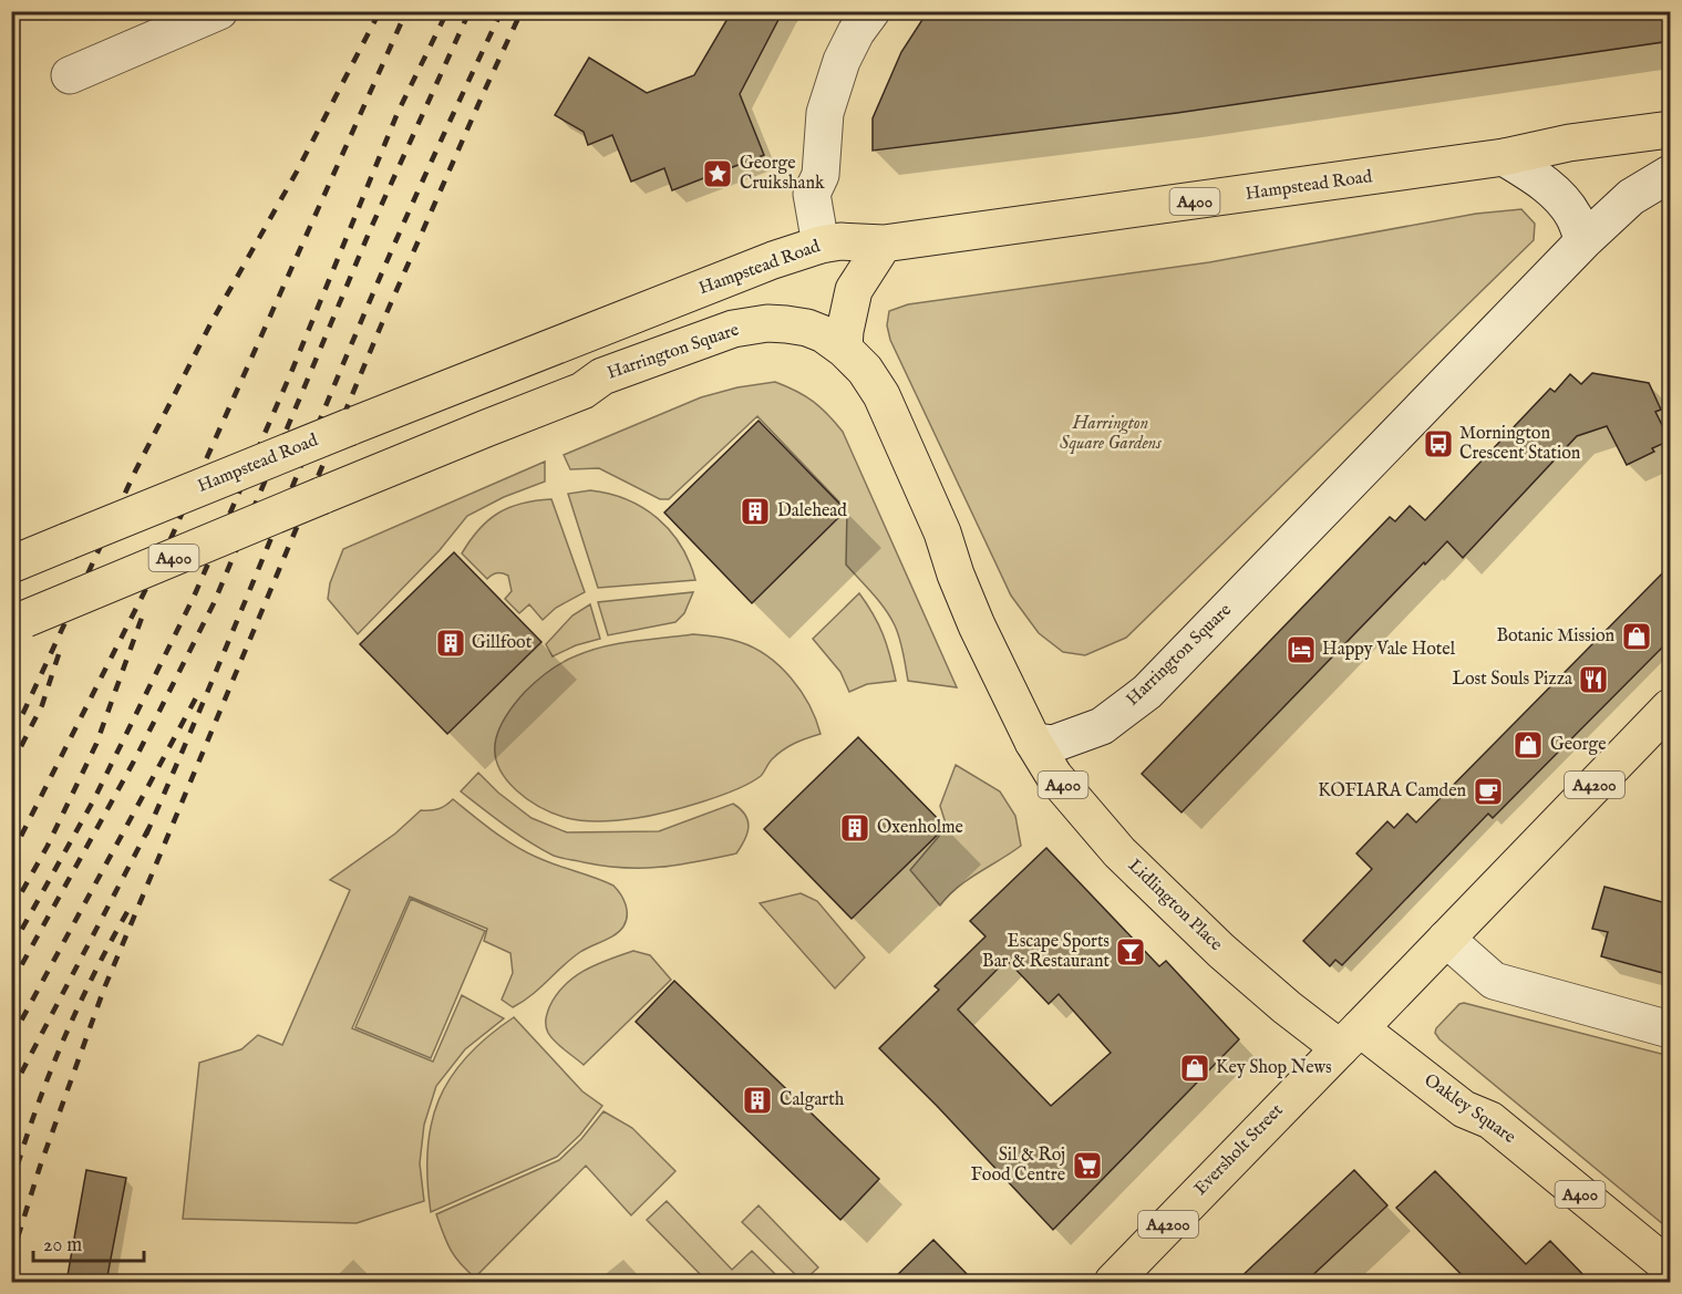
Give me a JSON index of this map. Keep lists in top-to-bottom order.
{
  "streets": {
    "main road": [
      "Hampstead Road",
      "A400",
      "Harrington Square",
      "A4200",
      "Lidlington Place",
      "Oakley Square",
      "Eversholt Street"
    ]
  },
  "crossings": [
    ["Harrington Square", "Lidlington Place"],
    ["A4200", "Lidlington Place"],
    ["A4200", "Oakley Square"],
    ["A4200", "Eversholt Street"],
    ["Lidlington Place", "Oakley Square"],
    ["Lidlington Place", "Eversholt Street"],
    ["Oakley Square", "Eversholt Street"]
  ],
  "parks": ["Harrington Square Gardens"],
  "places": {
    "place": ["George Cruikshank"],
    "bus stop": ["Mornington Crescent Station"],
    "building": [
      "Dalehead",
      "Gillfoot",
      "Oxenholme",
      "Calgarth"
    ],
    "shop": ["Botanic Mission", "George", "Key Shop News"],
    "hotel": ["Happy Vale Hotel"],
    "restaurant": ["Lost Souls Pizza"],
    "cafe": ["KOFIARA Camden"],
    "bar": ["Escape Sports Bar & Restaurant"],
    "supermarket": ["Sil & Roj Food Centre"]
  },
  "scale_bar": "20 m"
}
